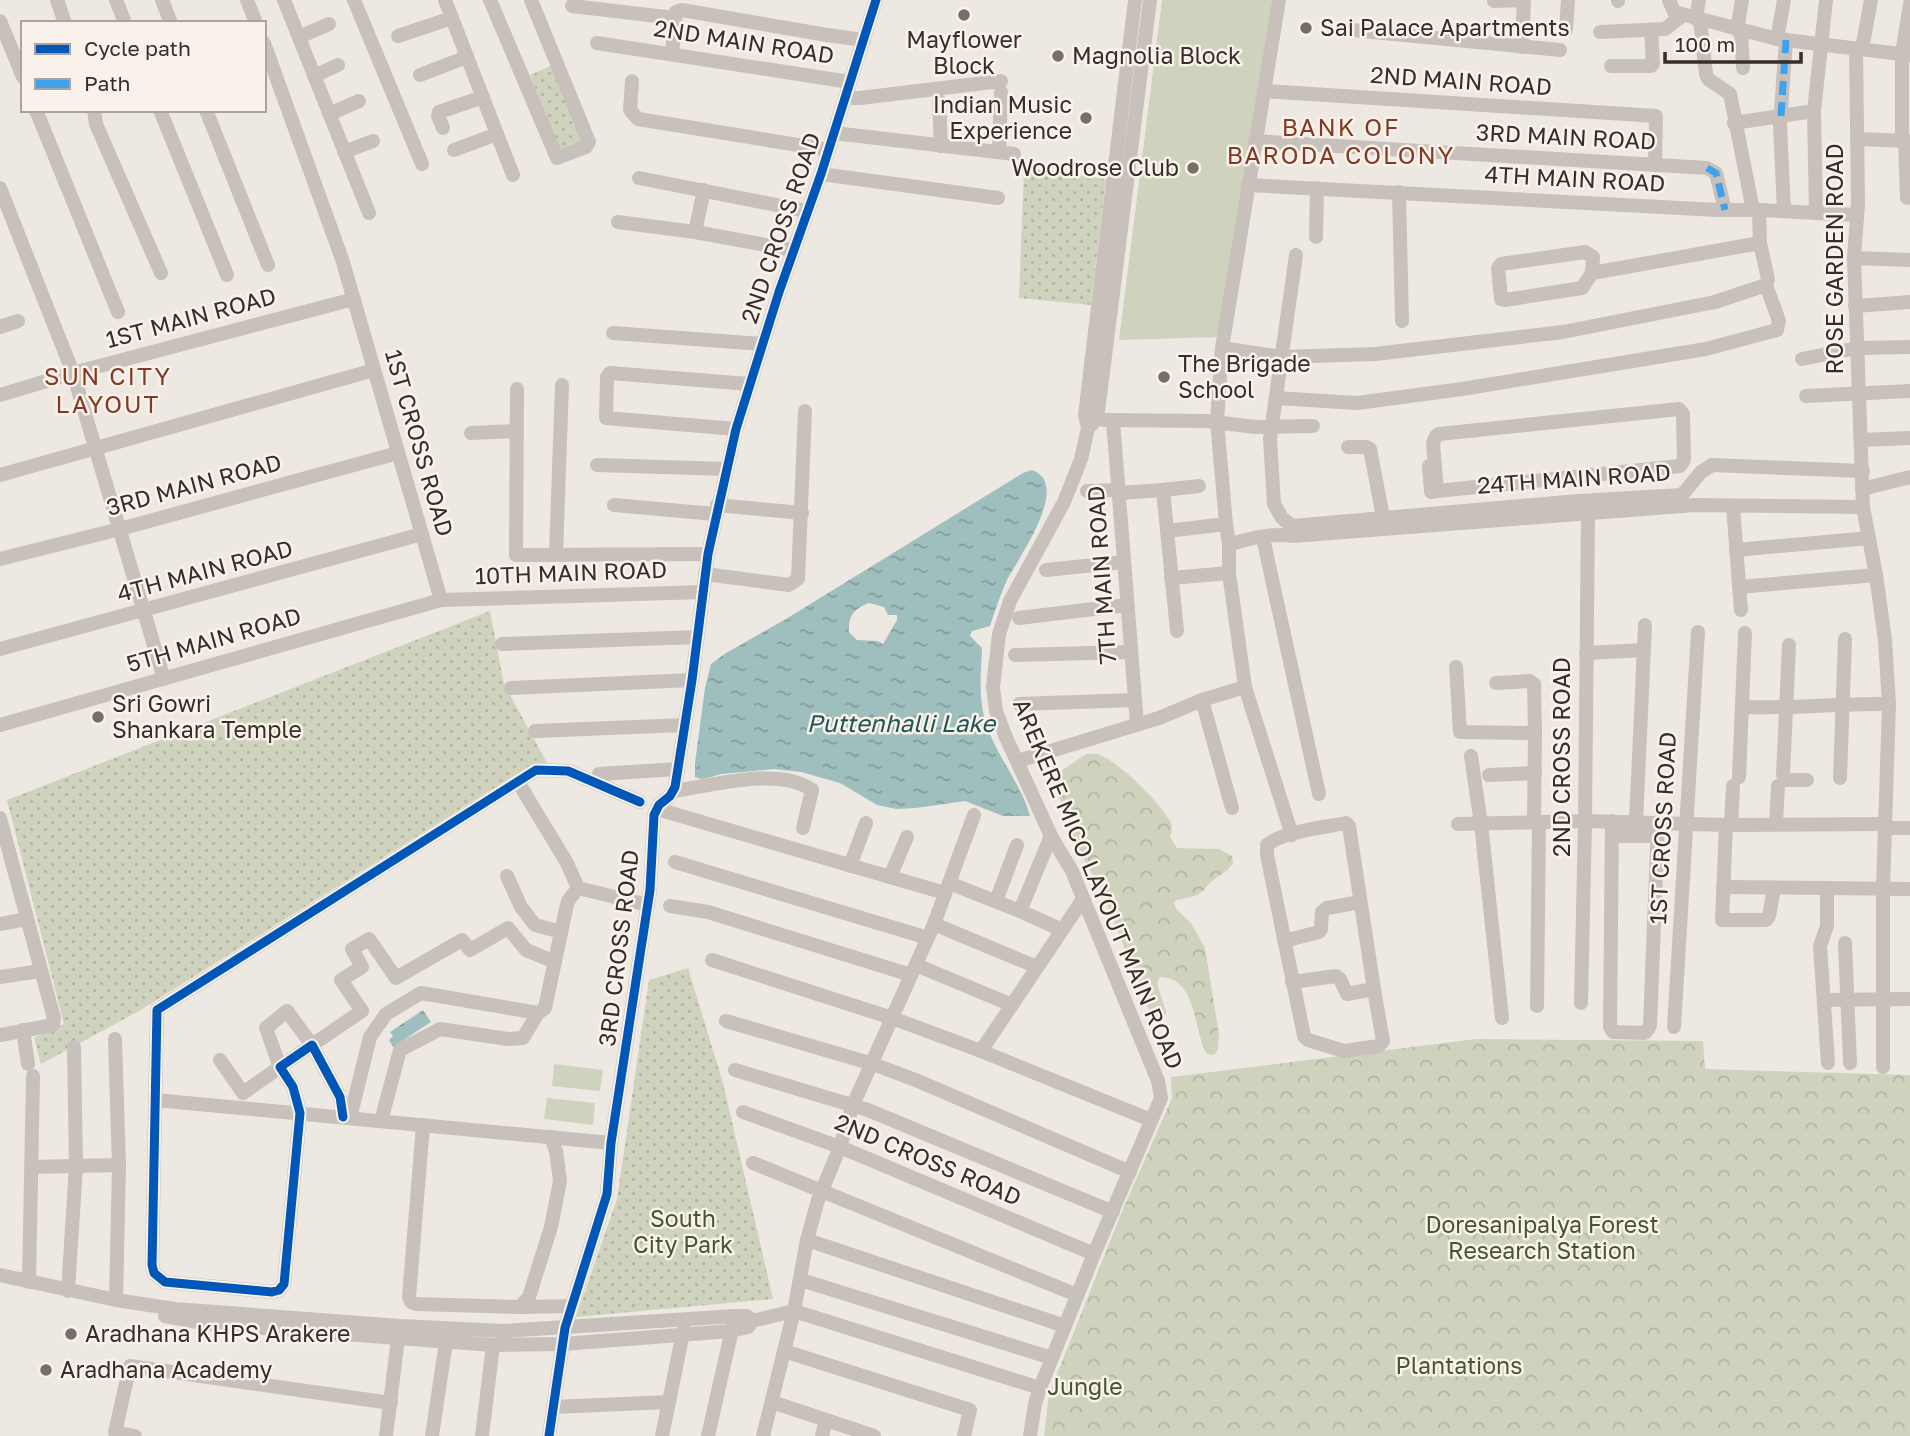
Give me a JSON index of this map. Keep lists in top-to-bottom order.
{
  "streets": {
    "street": [
      "2ND MAIN ROAD",
      "3RD MAIN ROAD",
      "4TH MAIN ROAD",
      "2ND CROSS ROAD",
      "ROSE GARDEN ROAD",
      "1ST MAIN ROAD",
      "1ST CROSS ROAD",
      "24TH MAIN ROAD",
      "10TH MAIN ROAD",
      "7TH MAIN ROAD",
      "5TH MAIN ROAD",
      "AREKERE MICO LAYOUT MAIN ROAD",
      "3RD CROSS ROAD"
    ]
  },
  "crossings": [
    ["2ND MAIN ROAD", "3RD MAIN ROAD"],
    ["2ND MAIN ROAD", "2ND CROSS ROAD"],
    ["3RD MAIN ROAD", "4TH MAIN ROAD"],
    ["3RD MAIN ROAD", "1ST CROSS ROAD"],
    ["4TH MAIN ROAD", "ROSE GARDEN ROAD"],
    ["4TH MAIN ROAD", "1ST CROSS ROAD"],
    ["2ND CROSS ROAD", "24TH MAIN ROAD"],
    ["2ND CROSS ROAD", "AREKERE MICO LAYOUT MAIN ROAD"],
    ["ROSE GARDEN ROAD", "24TH MAIN ROAD"],
    ["1ST MAIN ROAD", "1ST CROSS ROAD"],
    ["1ST CROSS ROAD", "10TH MAIN ROAD"],
    ["1ST CROSS ROAD", "5TH MAIN ROAD"],
    ["10TH MAIN ROAD", "5TH MAIN ROAD"]
  ],
  "districts": ["BANK OF BARODA COLONY", "SUN CITY LAYOUT"],
  "water": ["Puttenhalli Lake"],
  "parks": [
    "South City Park",
    "Doresanipalya Forest Research Station",
    "Plantations",
    "Jungle"
  ],
  "places": [
    "Mayflower Block",
    "Sai Palace Apartments",
    "Magnolia Block",
    "Indian Music Experience",
    "Woodrose Club",
    "The Brigade School",
    "Sri Gowri Shankara Temple",
    "Aradhana KHPS Arakere",
    "Aradhana Academy"
  ],
  "legend": ["Cycle path", "Path"],
  "scale_bar": "100 m"
}
